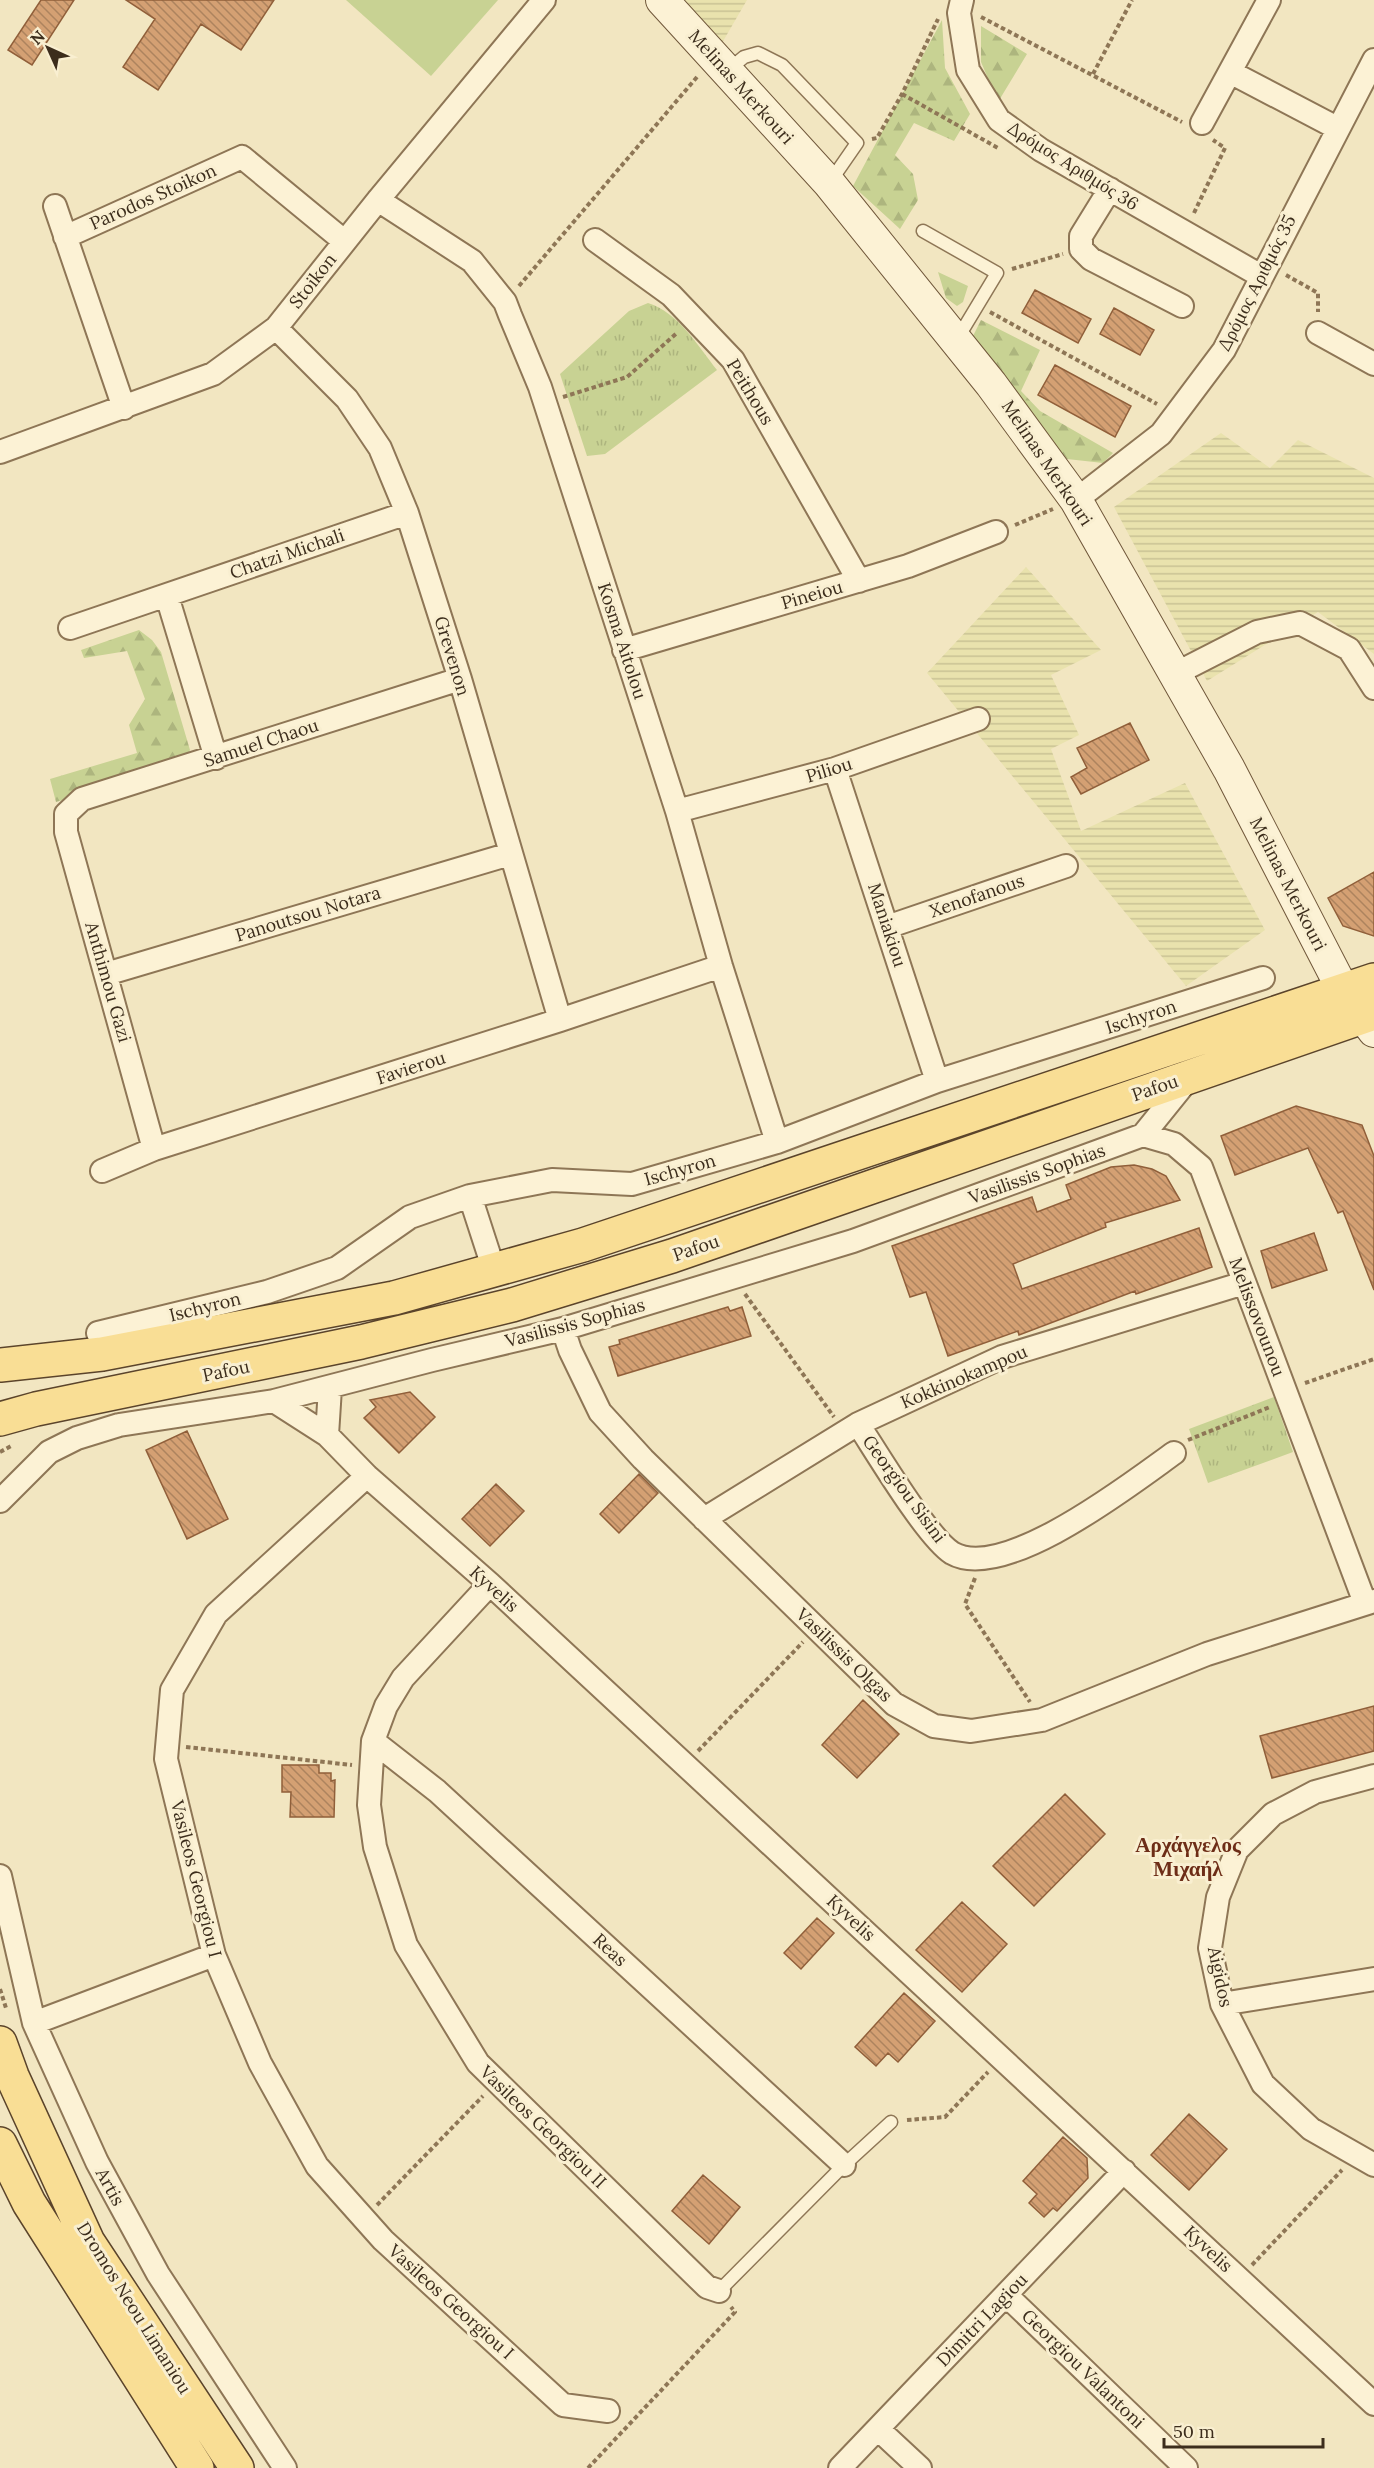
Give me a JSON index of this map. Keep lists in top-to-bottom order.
{
  "streets": {
    "main road": ["Melinas Merkouri", "Pafou", "Dromos Neou Limaniou"],
    "street": [
      "Δρόμος Αριθμός 36",
      "Parodos Stoikon",
      "Stoikon",
      "Δρόμος Αριθμός 35",
      "Peithous",
      "Chatzi Michali",
      "Pineiou",
      "Kosma Aitolou",
      "Grevenon",
      "Samuel Chaou",
      "Piliou",
      "Xenofanous",
      "Panoutsou Notara",
      "Maniakiou",
      "Anthimou Gazi",
      "Ischyron",
      "Favierou",
      "Vasilissis Sophias",
      "Melissovounou",
      "Kokkinokampou",
      "Georgiou Sisini",
      "Kyvelis",
      "Vasilissis Olgas",
      "Vasileos Georgiou I",
      "Reas",
      "Aigidos",
      "Vasileos Georgiou II",
      "Artis",
      "Dimitri Lagiou",
      "Georgiou Valantoni"
    ]
  },
  "crossings": [
    ["Melinas Merkouri", "Δρόμος Αριθμός 35"],
    ["Melinas Merkouri", "Pafou"],
    ["Δρόμος Αριθμός 36", "Δρόμος Αριθμός 35"],
    ["Parodos Stoikon", "Stoikon"],
    ["Stoikon", "Kosma Aitolou"],
    ["Stoikon", "Grevenon"],
    ["Peithous", "Pineiou"],
    ["Chatzi Michali", "Grevenon"],
    ["Pineiou", "Kosma Aitolou"],
    ["Kosma Aitolou", "Piliou"],
    ["Kosma Aitolou", "Ischyron"],
    ["Kosma Aitolou", "Favierou"],
    ["Grevenon", "Samuel Chaou"],
    ["Grevenon", "Panoutsou Notara"],
    ["Grevenon", "Favierou"],
    ["Samuel Chaou", "Anthimou Gazi"],
    ["Piliou", "Maniakiou"],
    ["Xenofanous", "Maniakiou"],
    ["Panoutsou Notara", "Anthimou Gazi"],
    ["Maniakiou", "Ischyron"],
    ["Anthimou Gazi", "Favierou"],
    ["Vasilissis Sophias", "Melissovounou"],
    ["Vasilissis Sophias", "Kyvelis"],
    ["Vasilissis Sophias", "Vasilissis Olgas"],
    ["Melissovounou", "Kokkinokampou"],
    ["Melissovounou", "Vasilissis Olgas"],
    ["Kokkinokampou", "Georgiou Sisini"],
    ["Kokkinokampou", "Vasilissis Olgas"],
    ["Kyvelis", "Vasileos Georgiou I"],
    ["Kyvelis", "Vasileos Georgiou II"],
    ["Kyvelis", "Dimitri Lagiou"],
    ["Reas", "Vasileos Georgiou II"],
    ["Dimitri Lagiou", "Georgiou Valantoni"]
  ],
  "districts": ["Αρχάγγελος Μιχαήλ"],
  "scale_bar": "50 m",
  "north": "top left"
}
